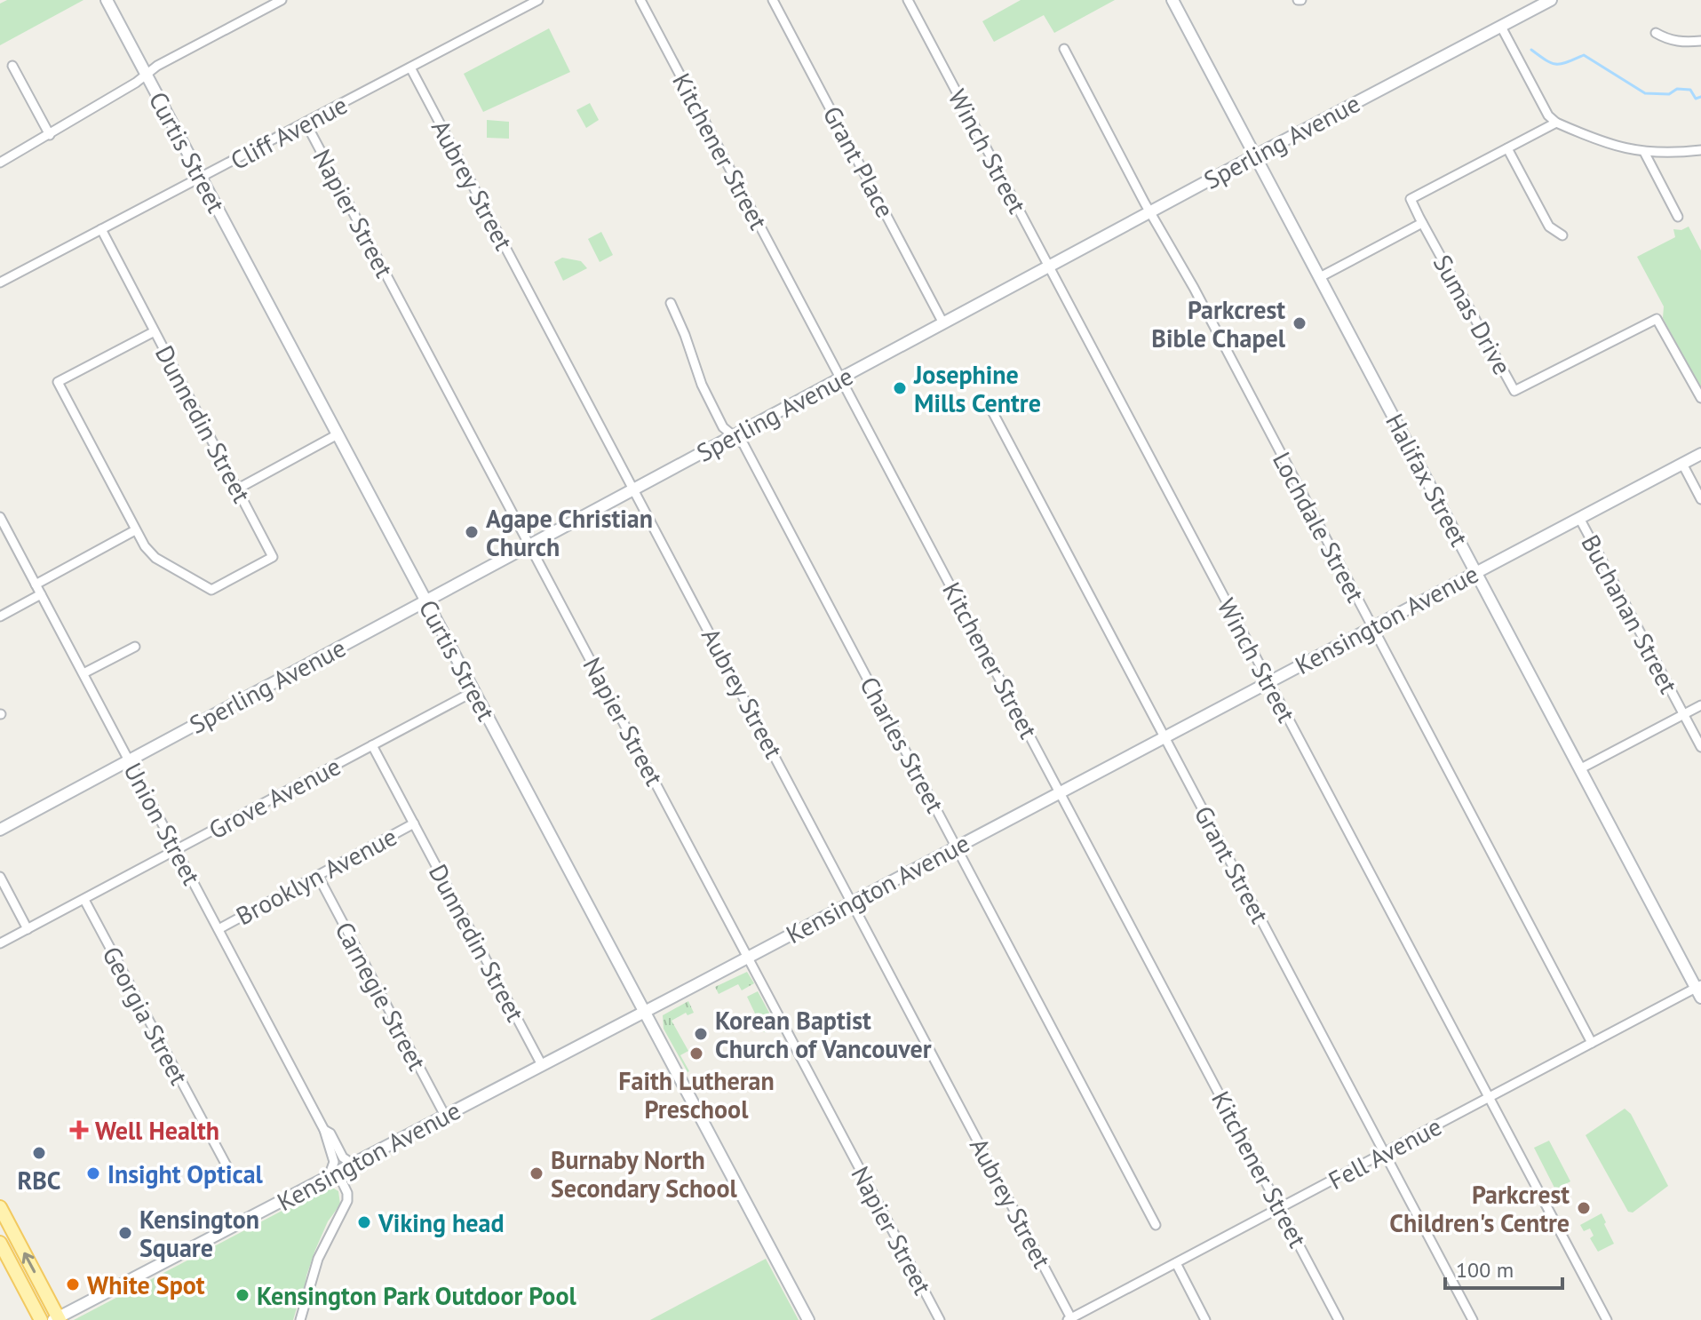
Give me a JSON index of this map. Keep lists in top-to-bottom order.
{
  "streets": {
    "street": [
      "Cliff Avenue",
      "Sperling Avenue",
      "Kitchener Street",
      "Winch Street",
      "Curtis Street",
      "Grant Place",
      "Aubrey Street",
      "Napier Street",
      "Sumas Drive",
      "Dunnedin Street",
      "Halifax Street",
      "Lochdale Street",
      "Buchanan Street",
      "Kensington Avenue",
      "Charles Street",
      "Grove Avenue",
      "Union Street",
      "Grant Street",
      "Brooklyn Avenue",
      "Carnegie Street",
      "Georgia Street",
      "Fell Avenue"
    ]
  },
  "crossings": [
    ["Cliff Avenue", "Curtis Street"],
    ["Cliff Avenue", "Aubrey Street"],
    ["Cliff Avenue", "Napier Street"],
    ["Cliff Avenue", "Dunnedin Street"],
    ["Sperling Avenue", "Kitchener Street"],
    ["Sperling Avenue", "Winch Street"],
    ["Sperling Avenue", "Curtis Street"],
    ["Sperling Avenue", "Grant Place"],
    ["Sperling Avenue", "Aubrey Street"],
    ["Sperling Avenue", "Napier Street"],
    ["Sperling Avenue", "Halifax Street"],
    ["Sperling Avenue", "Lochdale Street"],
    ["Sperling Avenue", "Charles Street"],
    ["Sperling Avenue", "Union Street"],
    ["Kitchener Street", "Kensington Avenue"],
    ["Kitchener Street", "Fell Avenue"],
    ["Winch Street", "Kensington Avenue"],
    ["Winch Street", "Fell Avenue"],
    ["Curtis Street", "Kensington Avenue"],
    ["Curtis Street", "Grove Avenue"],
    ["Aubrey Street", "Kensington Avenue"],
    ["Aubrey Street", "Fell Avenue"],
    ["Napier Street", "Kensington Avenue"],
    ["Dunnedin Street", "Kensington Avenue"],
    ["Dunnedin Street", "Grove Avenue"],
    ["Dunnedin Street", "Brooklyn Avenue"],
    ["Halifax Street", "Kensington Avenue"],
    ["Halifax Street", "Fell Avenue"],
    ["Lochdale Street", "Kensington Avenue"],
    ["Lochdale Street", "Fell Avenue"],
    ["Buchanan Street", "Kensington Avenue"],
    ["Kensington Avenue", "Charles Street"],
    ["Kensington Avenue", "Union Street"],
    ["Kensington Avenue", "Grant Street"],
    ["Kensington Avenue", "Carnegie Street"],
    ["Grove Avenue", "Union Street"],
    ["Grove Avenue", "Georgia Street"],
    ["Union Street", "Brooklyn Avenue"],
    ["Grant Street", "Fell Avenue"],
    ["Brooklyn Avenue", "Carnegie Street"]
  ],
  "places": {
    "other": [
      "Parkcrest Bible Chapel",
      "Josephine Mills Centre",
      "Agape Christian Church",
      "Korean Baptist Church of Vancouver",
      "Faith Lutheran Preschool",
      "RBC",
      "Insight Optical",
      "Burnaby North Secondary School",
      "Parkcrest Children's Centre",
      "Viking head",
      "Kensington Square",
      "White Spot",
      "Kensington Park Outdoor Pool"
    ],
    "health": ["Well Health"]
  },
  "scale_bar": "100 m"
}
